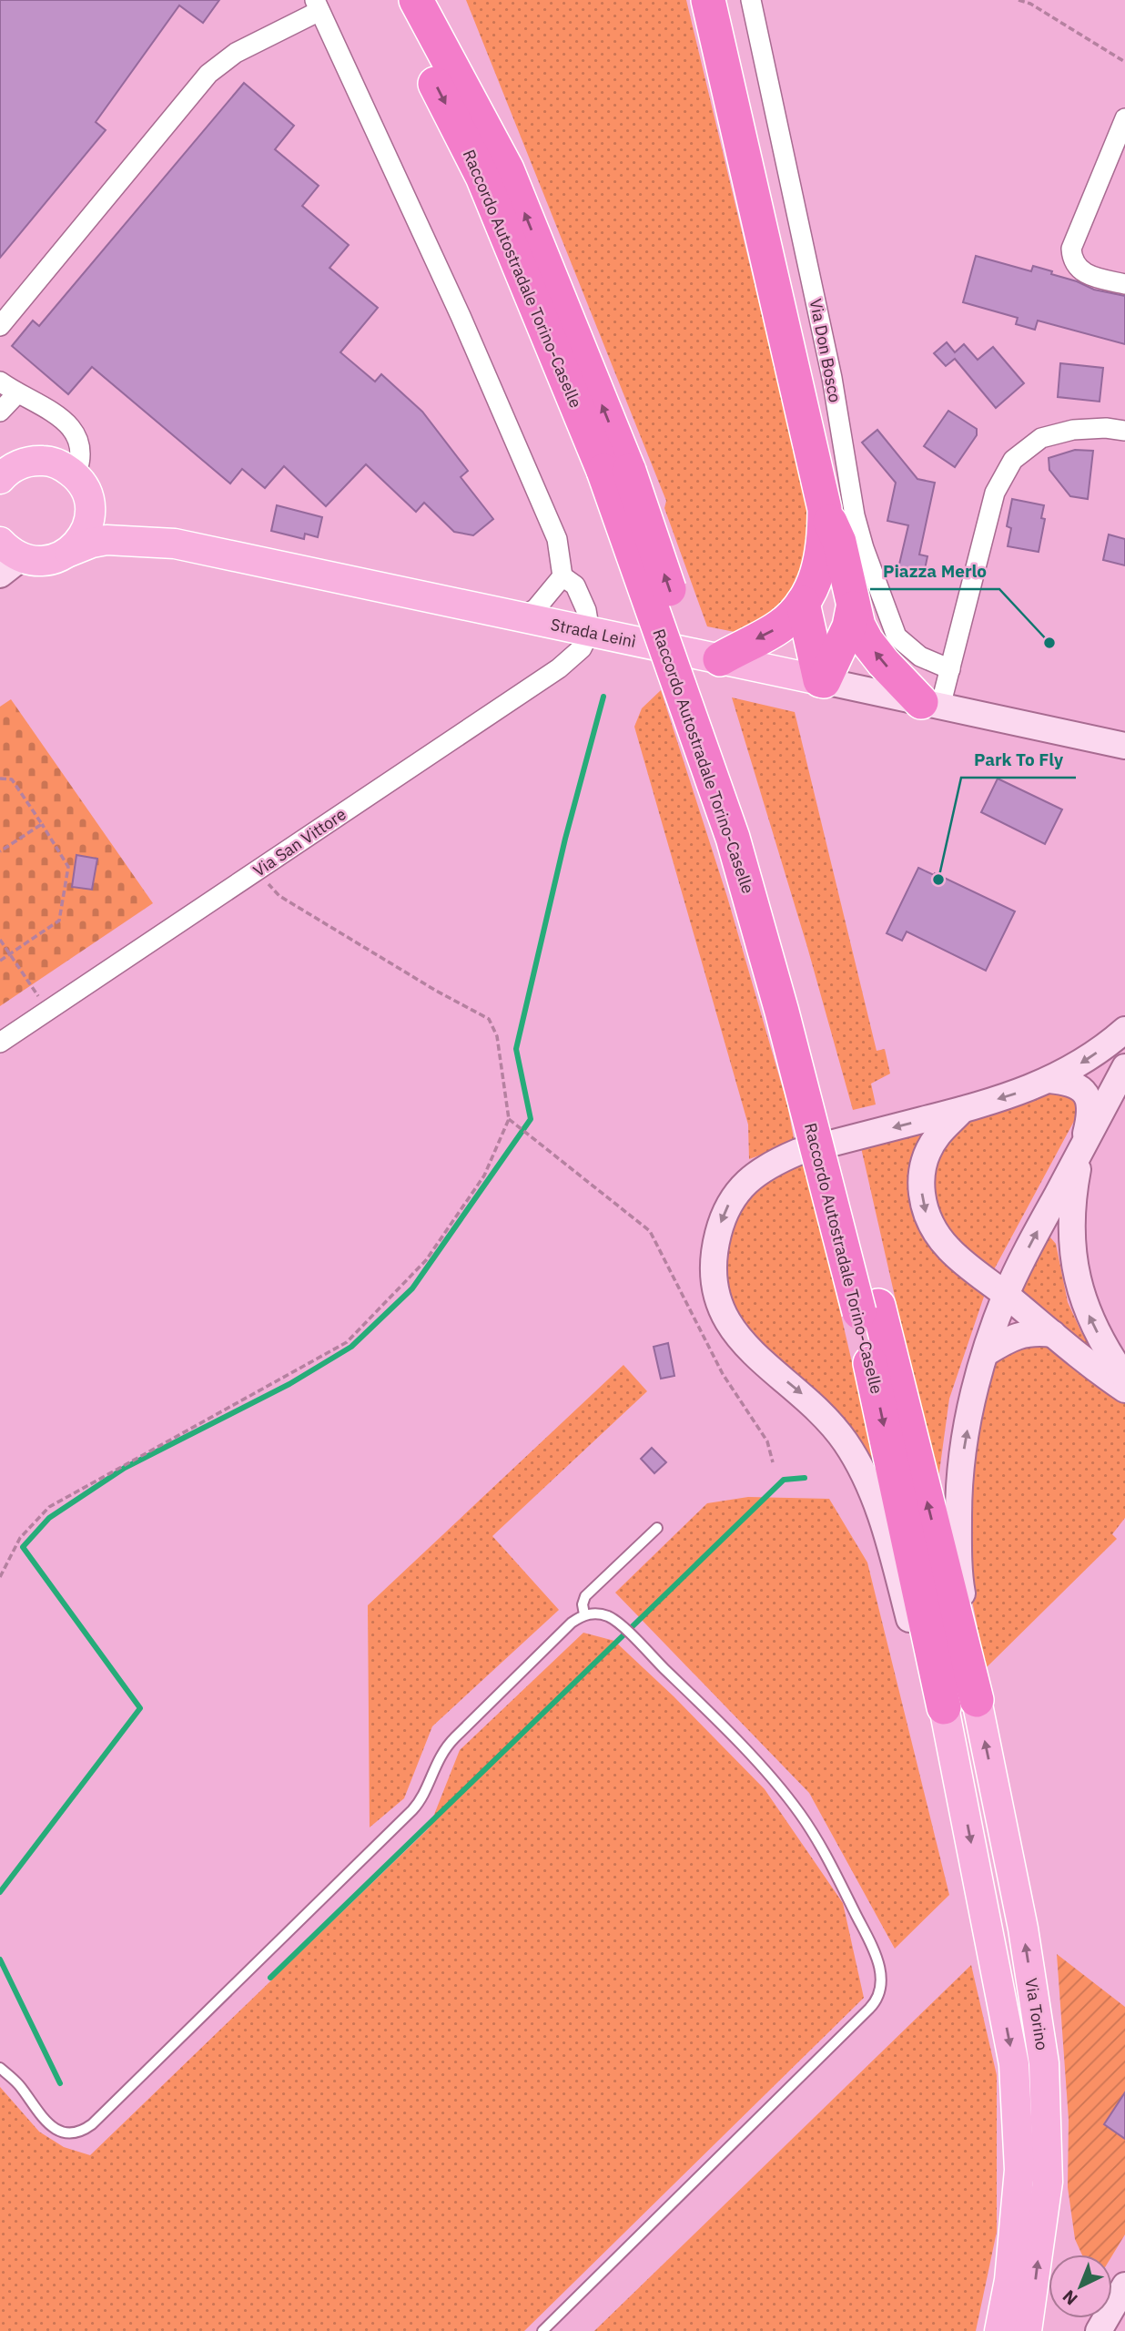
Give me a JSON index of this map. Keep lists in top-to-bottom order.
{
  "streets": {
    "highway": ["Raccordo Autostradale Torino-Caselle"],
    "main road": ["Strada Leinì", "Via Torino"],
    "street": ["Via Don Bosco", "Via San Vittore"]
  },
  "crossings": [
    ["Raccordo Autostradale Torino-Caselle", "Via Torino"],
    ["Strada Leinì", "Via San Vittore"]
  ],
  "places": ["Piazza Merlo", "Park To Fly"],
  "north": "bottom left"
}
